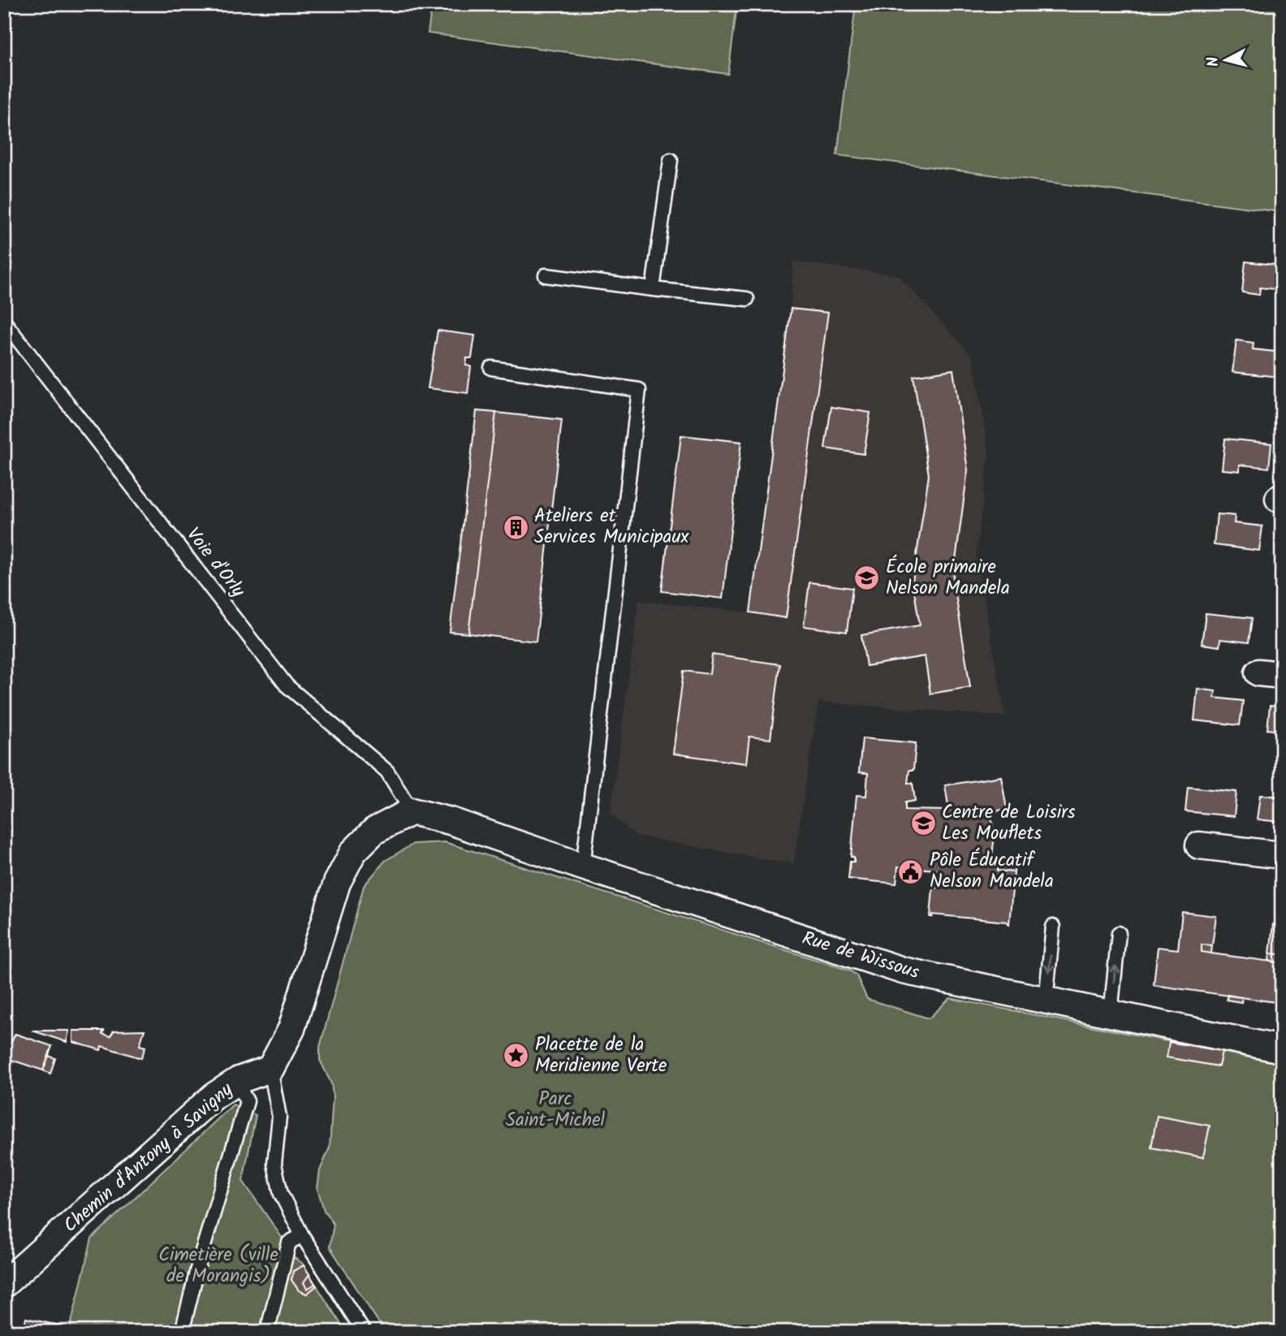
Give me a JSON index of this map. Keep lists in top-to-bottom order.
{
  "streets": {
    "street": ["Rue de Wissous", "Chemin d'Antony à Savigny"],
    "lane": ["Voie d'Orly"]
  },
  "crossings": [
    ["Voie d'Orly", "Rue de Wissous"]
  ],
  "parks": ["Parc Saint-Michel", "Cimetière (ville de Morangis)"],
  "places": {
    "building": ["Ateliers et Services Municipaux"],
    "school or university": ["École primaire Nelson Mandela", "Centre de Loisirs Les Mouflets"],
    "public building": ["Pôle Éducatif Nelson Mandela"],
    "place": ["Placette de la Meridienne Verte"]
  },
  "north": "left"
}
